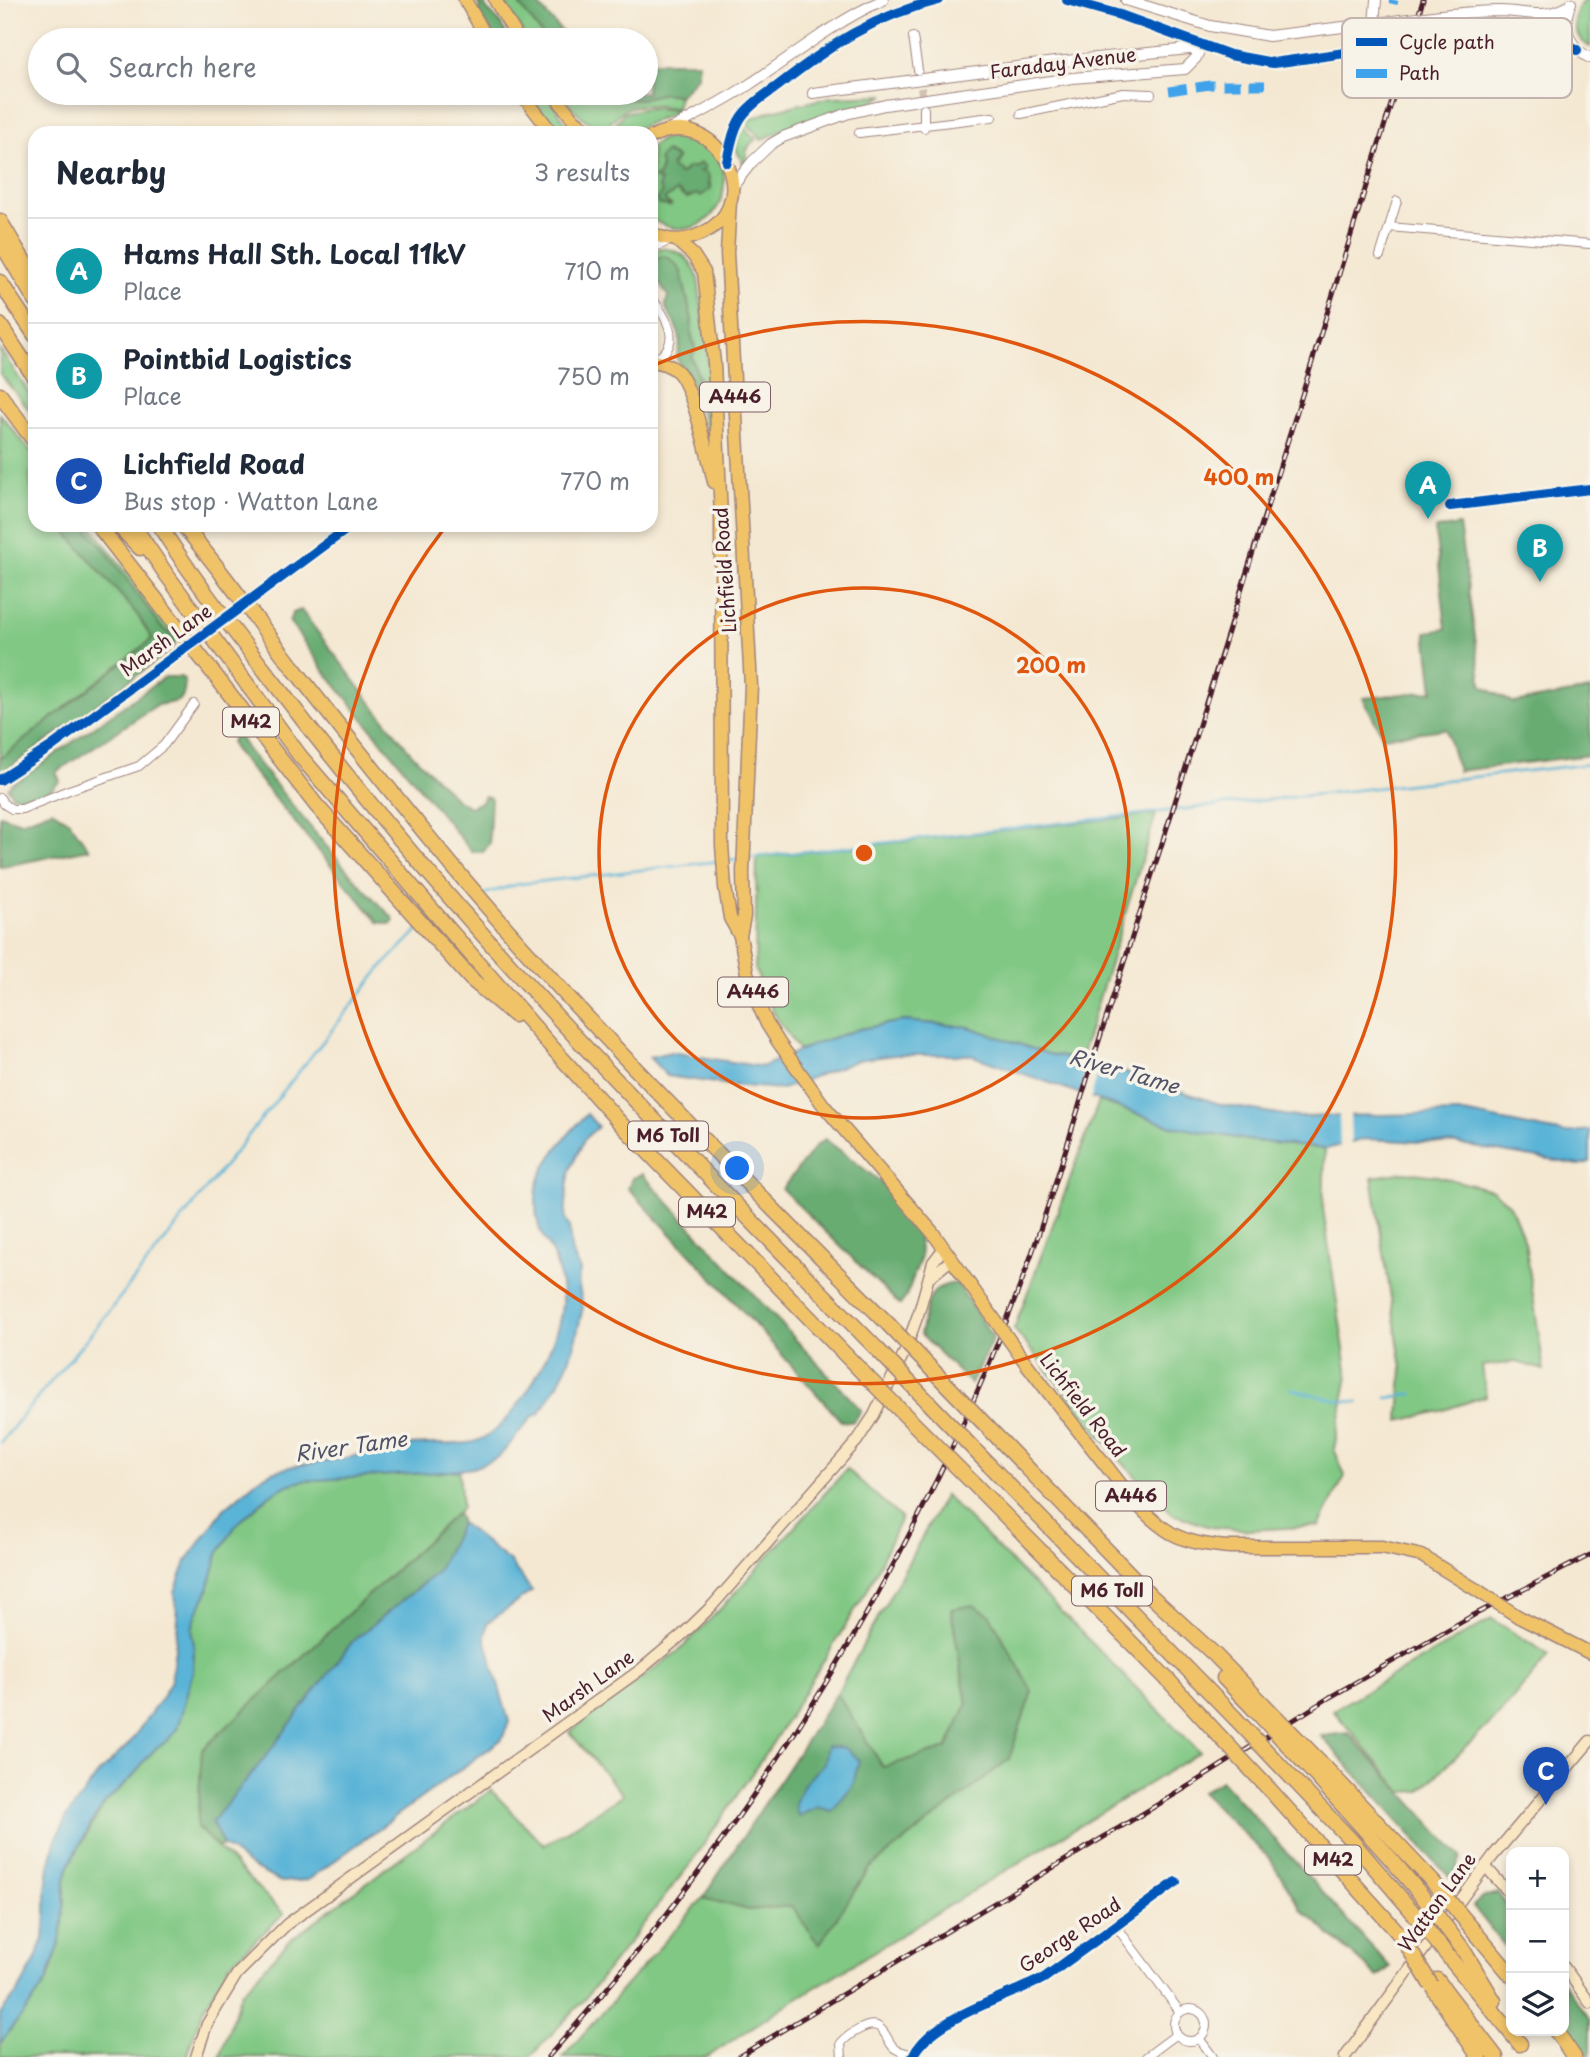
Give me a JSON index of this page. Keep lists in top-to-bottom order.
{
  "streets": {
    "highway": [
      "A446",
      "Lichfield Road",
      "M42",
      "M6 Toll"
    ],
    "main road": ["Marsh Lane", "Watton Lane"],
    "street": ["Faraday Avenue", "George Road"]
  },
  "crossings": [
    ["Faraday Avenue", "Lichfield Road"],
    ["Lichfield Road", "Marsh Lane"]
  ],
  "water": ["River Tame"],
  "legend": ["Cycle path", "Path"],
  "page": {
    "search": "Search here",
    "heading": ["Nearby", "3 results"],
    "list": [
      {
        "mark": "A",
        "name": "Hams Hall Sth. Local 11kV",
        "note": "Place",
        "value": "710 m"
      },
      {
        "mark": "B",
        "name": "Pointbid Logistics",
        "note": "Place",
        "value": "750 m"
      },
      {
        "mark": "C",
        "name": "Lichfield Road",
        "note": "Bus stop · Watton Lane",
        "value": "770 m"
      }
    ],
    "pins": ["A", "B", "C"],
    "map_buttons": ["+", "−"]
  },
  "rings": ["400 m", "200 m"]
}
